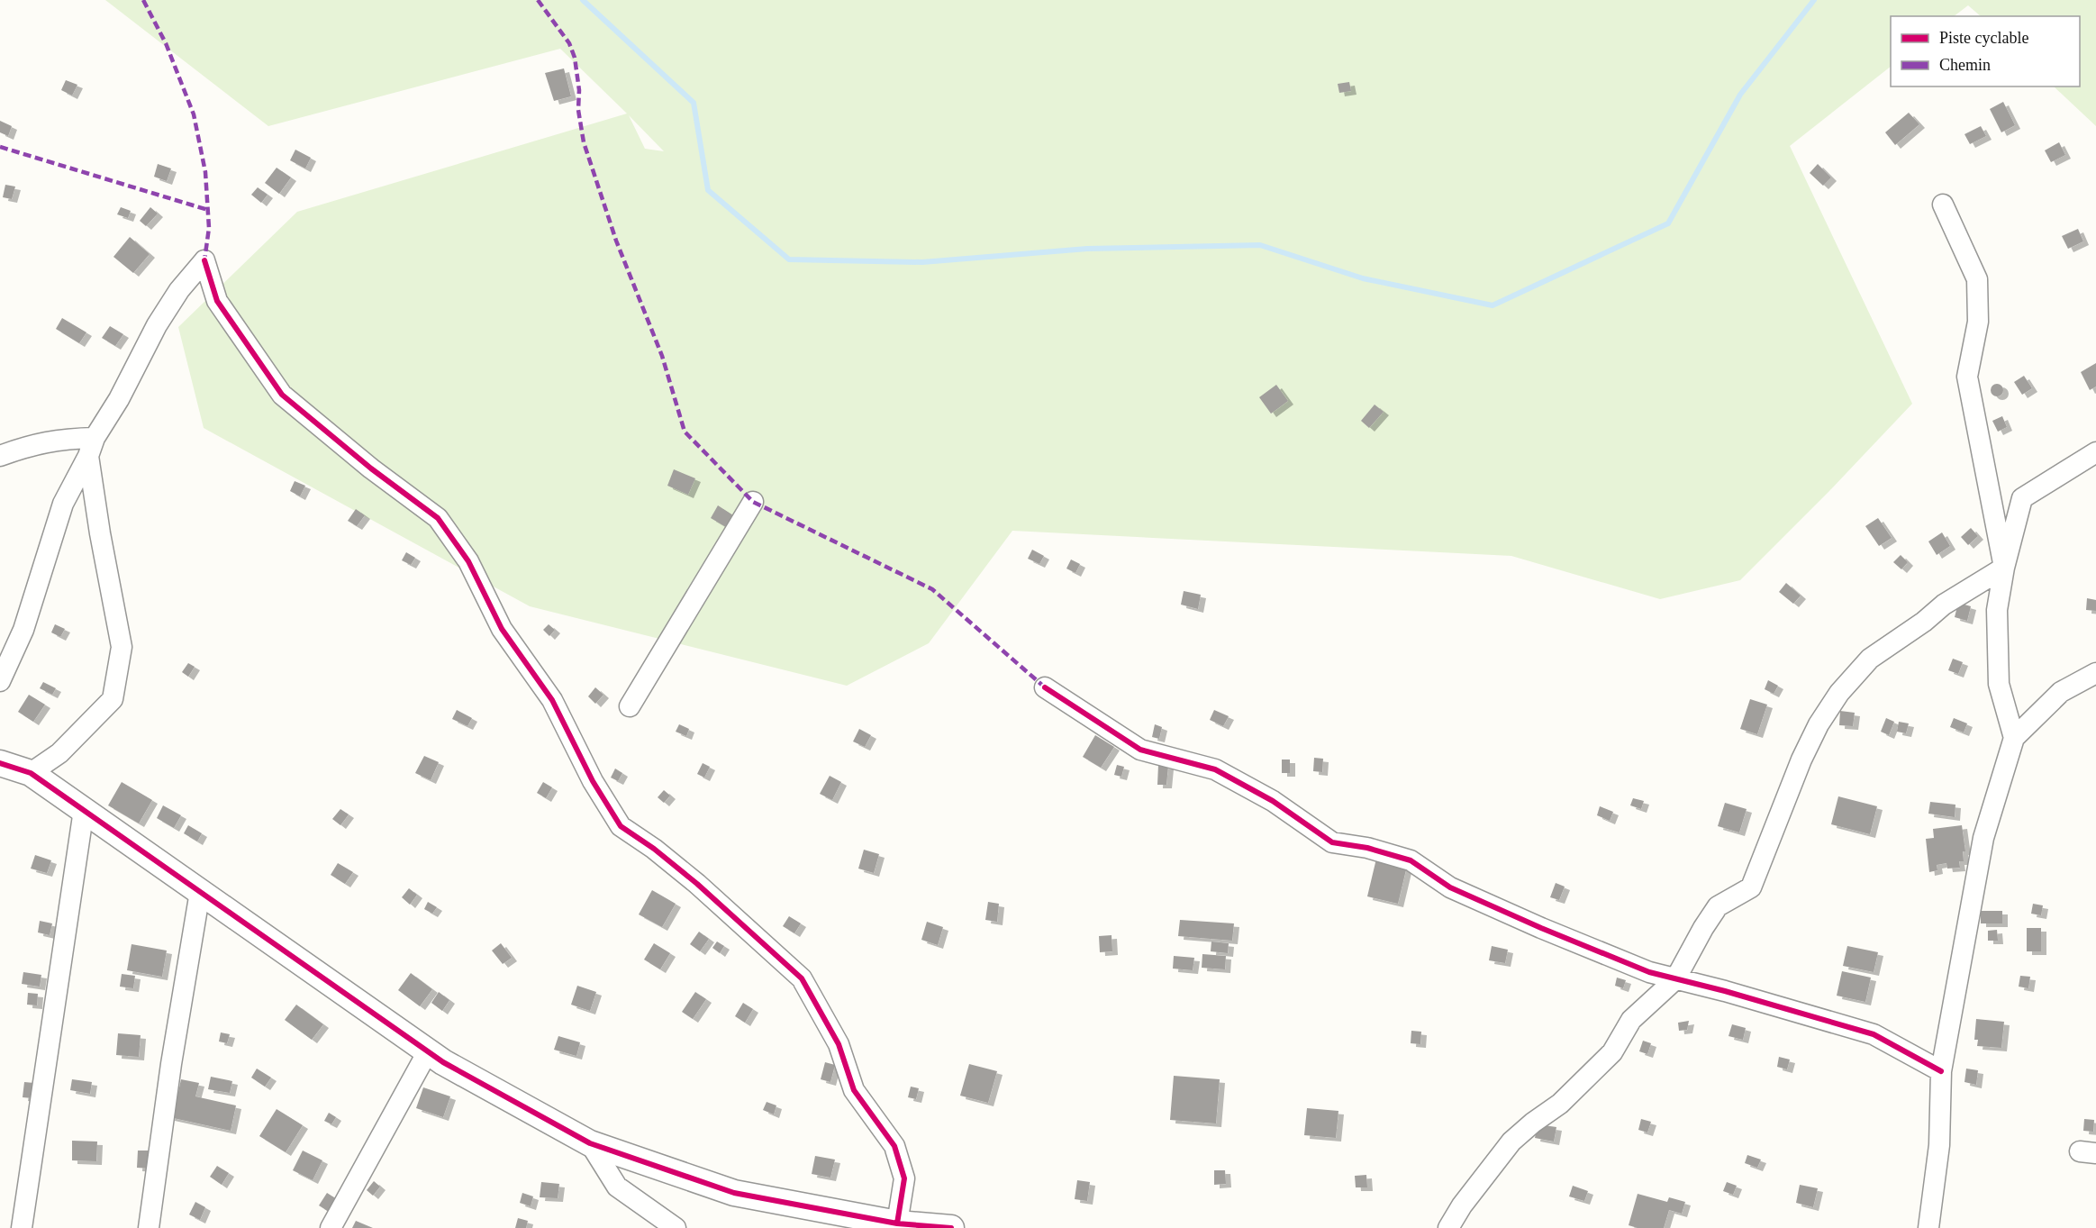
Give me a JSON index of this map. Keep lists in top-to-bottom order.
{
  "legend": ["Piste cyclable", "Chemin"]
}
